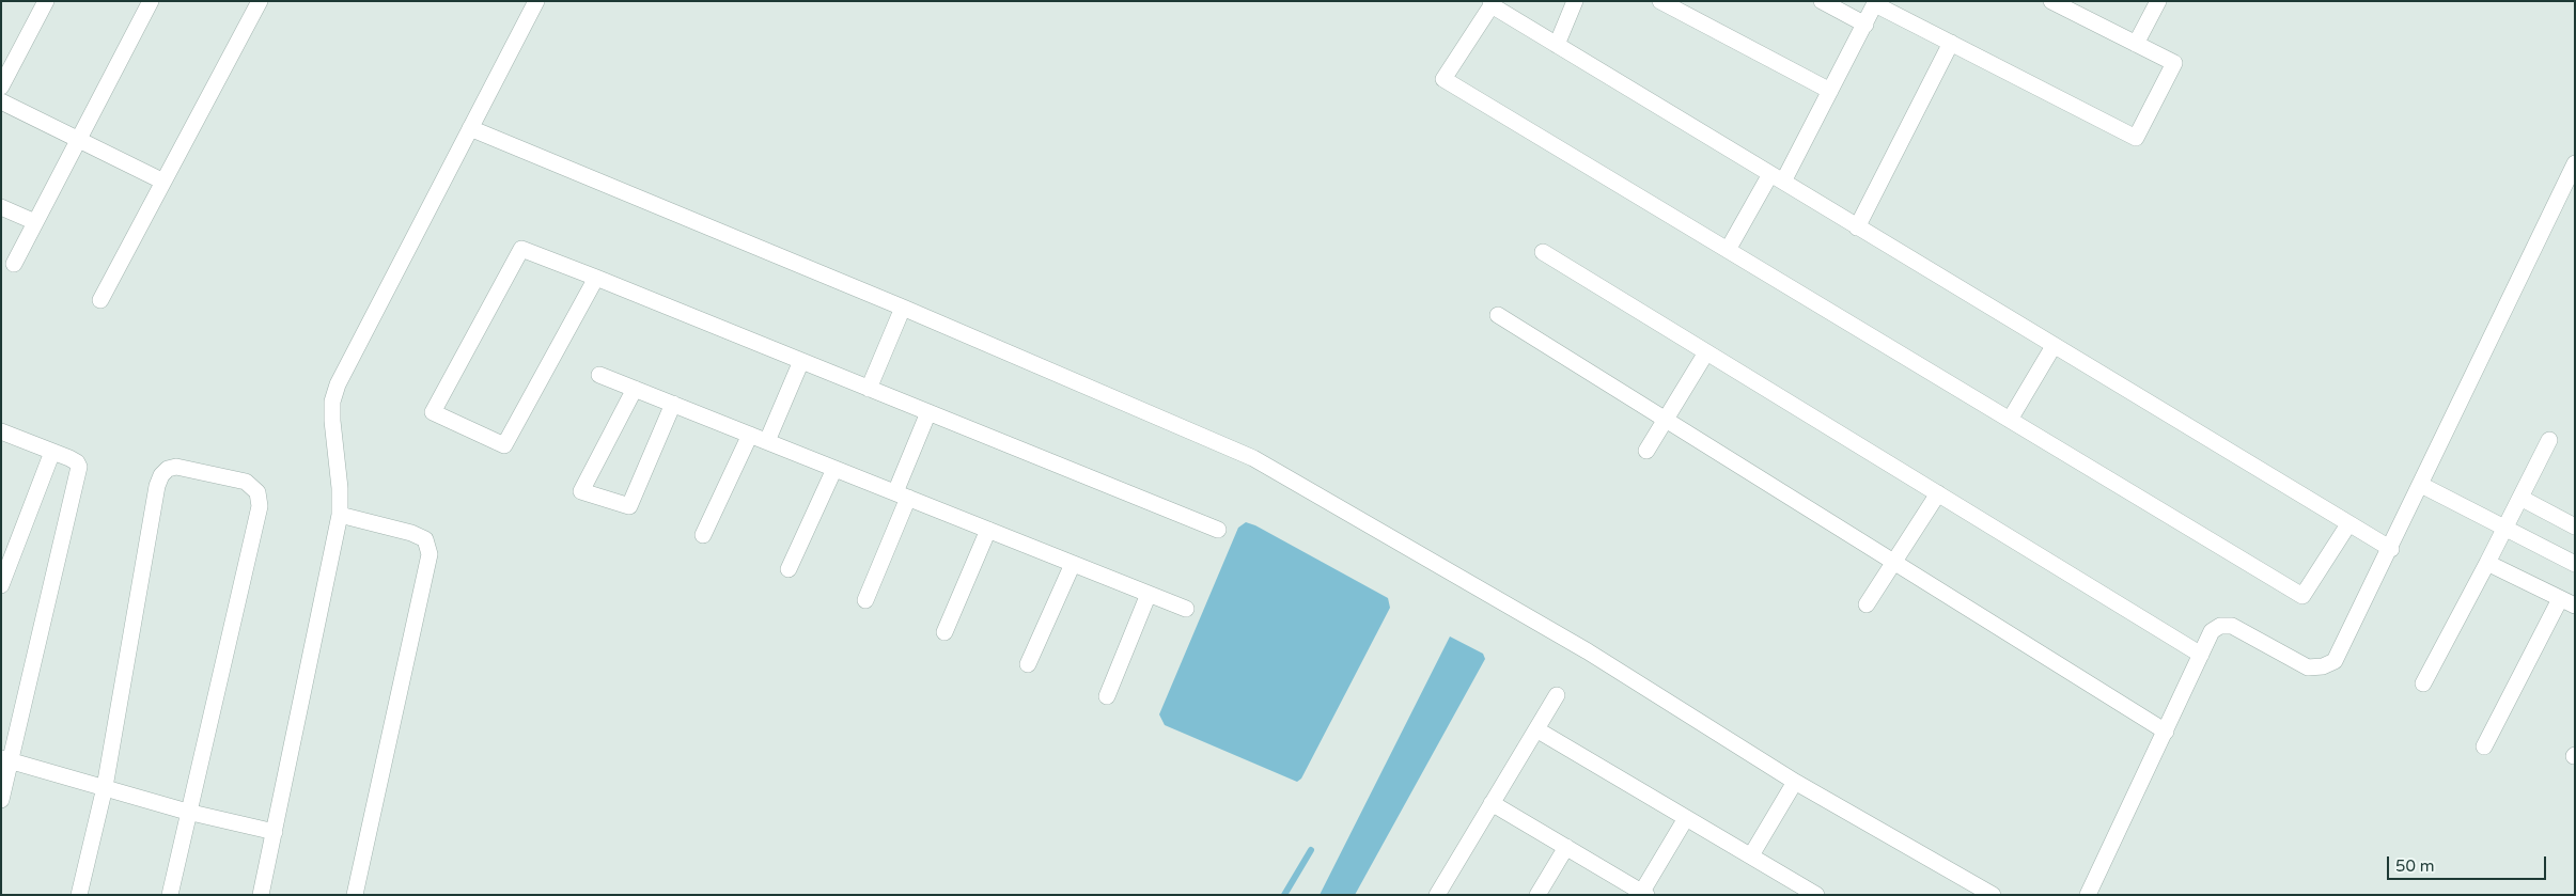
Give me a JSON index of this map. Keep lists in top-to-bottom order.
{
  "scale_bar": "50 m"
}
